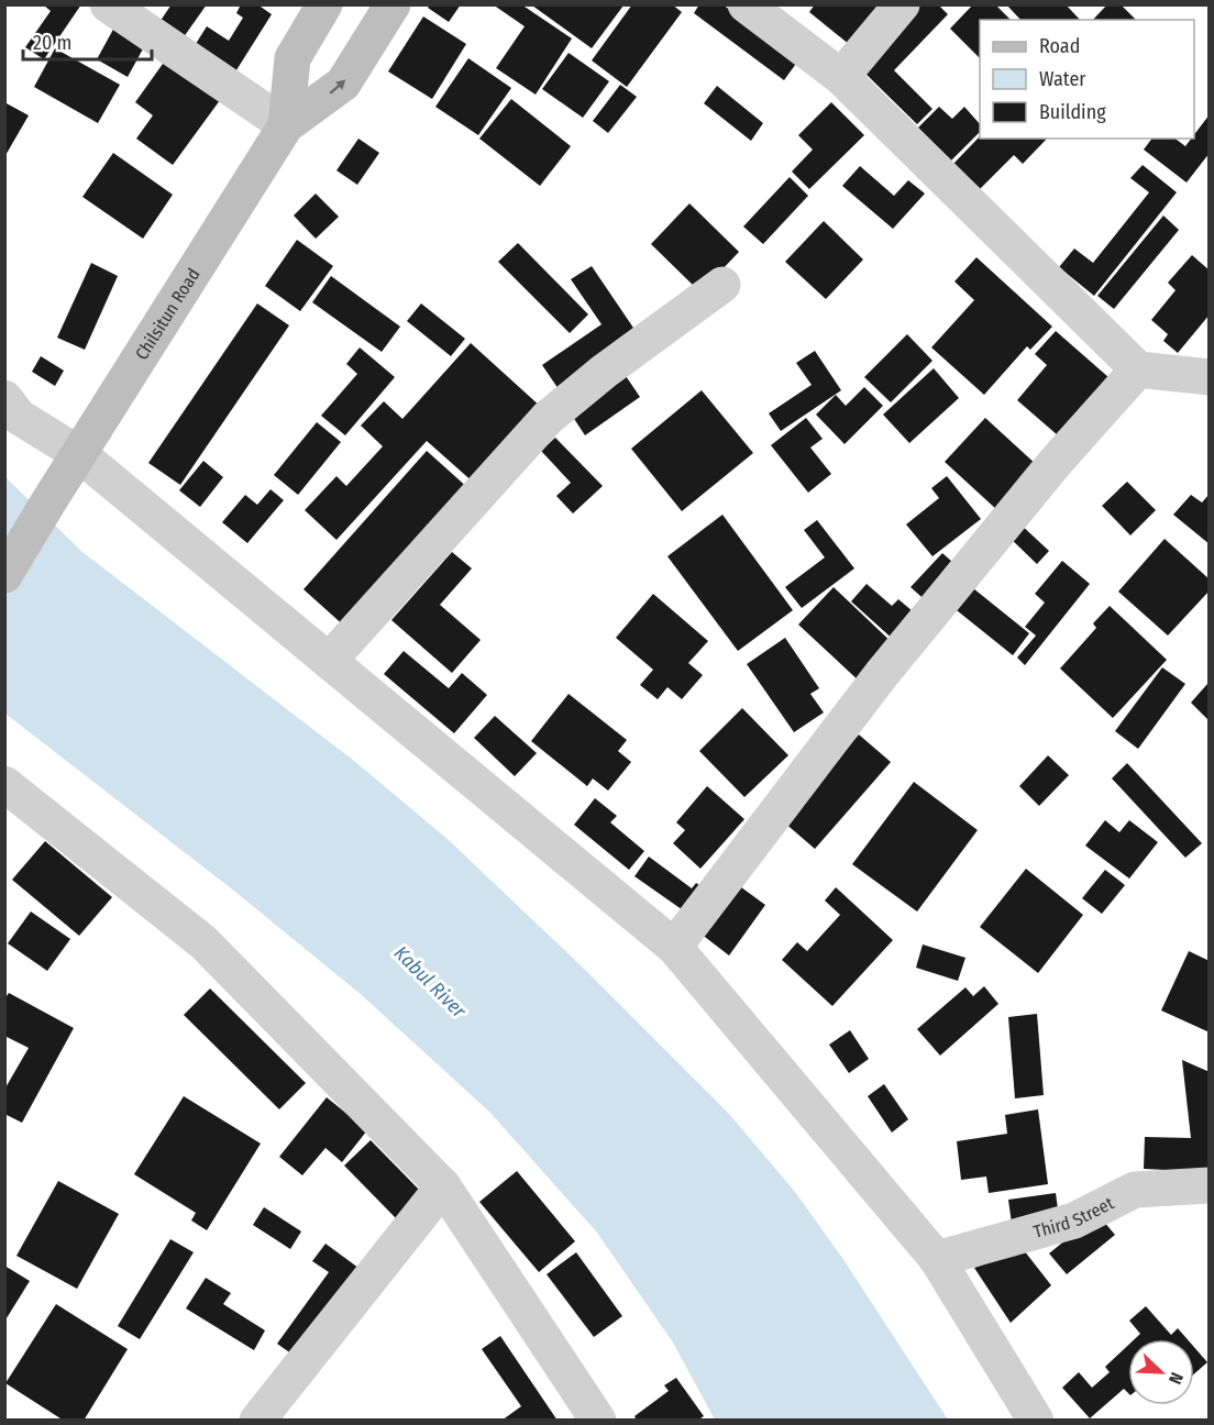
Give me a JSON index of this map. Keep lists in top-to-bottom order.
{
  "streets": {
    "main road": ["Chilsitun Road"],
    "street": ["Third Street"]
  },
  "water": ["Kabul River"],
  "legend": ["Road", "Water", "Building"],
  "scale_bar": "20 m",
  "north": "bottom right"
}
